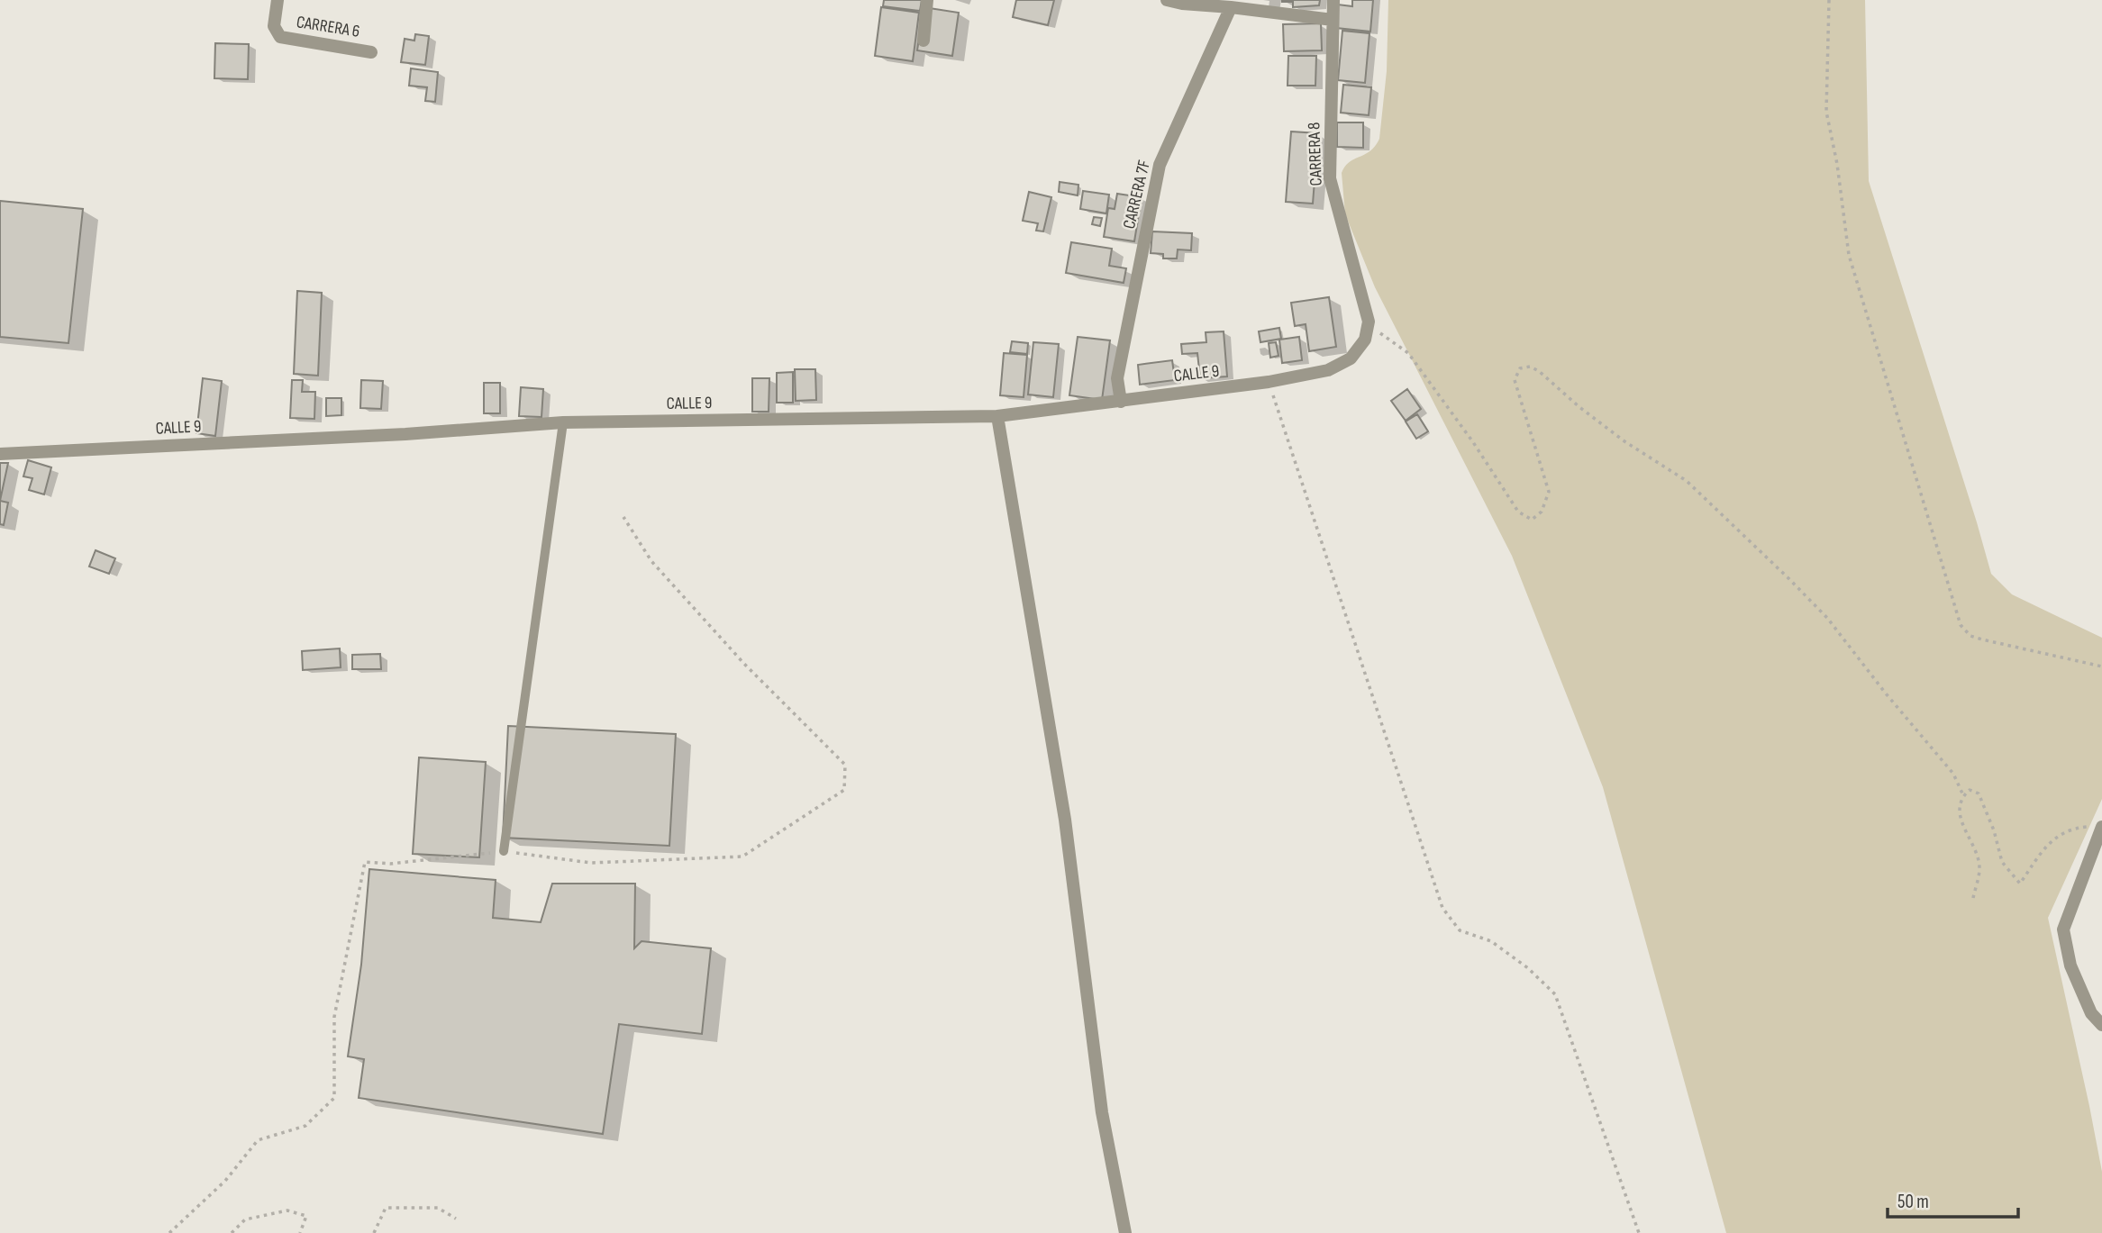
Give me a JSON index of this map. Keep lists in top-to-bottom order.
{
  "streets": {
    "street": [
      "CARRERA 6",
      "CARRERA 8",
      "CARRERA 7F",
      "CALLE 9"
    ]
  },
  "crossings": [
    ["CARRERA 8", "CALLE 9"],
    ["CARRERA 7F", "CALLE 9"]
  ],
  "scale_bar": "50 m"
}
